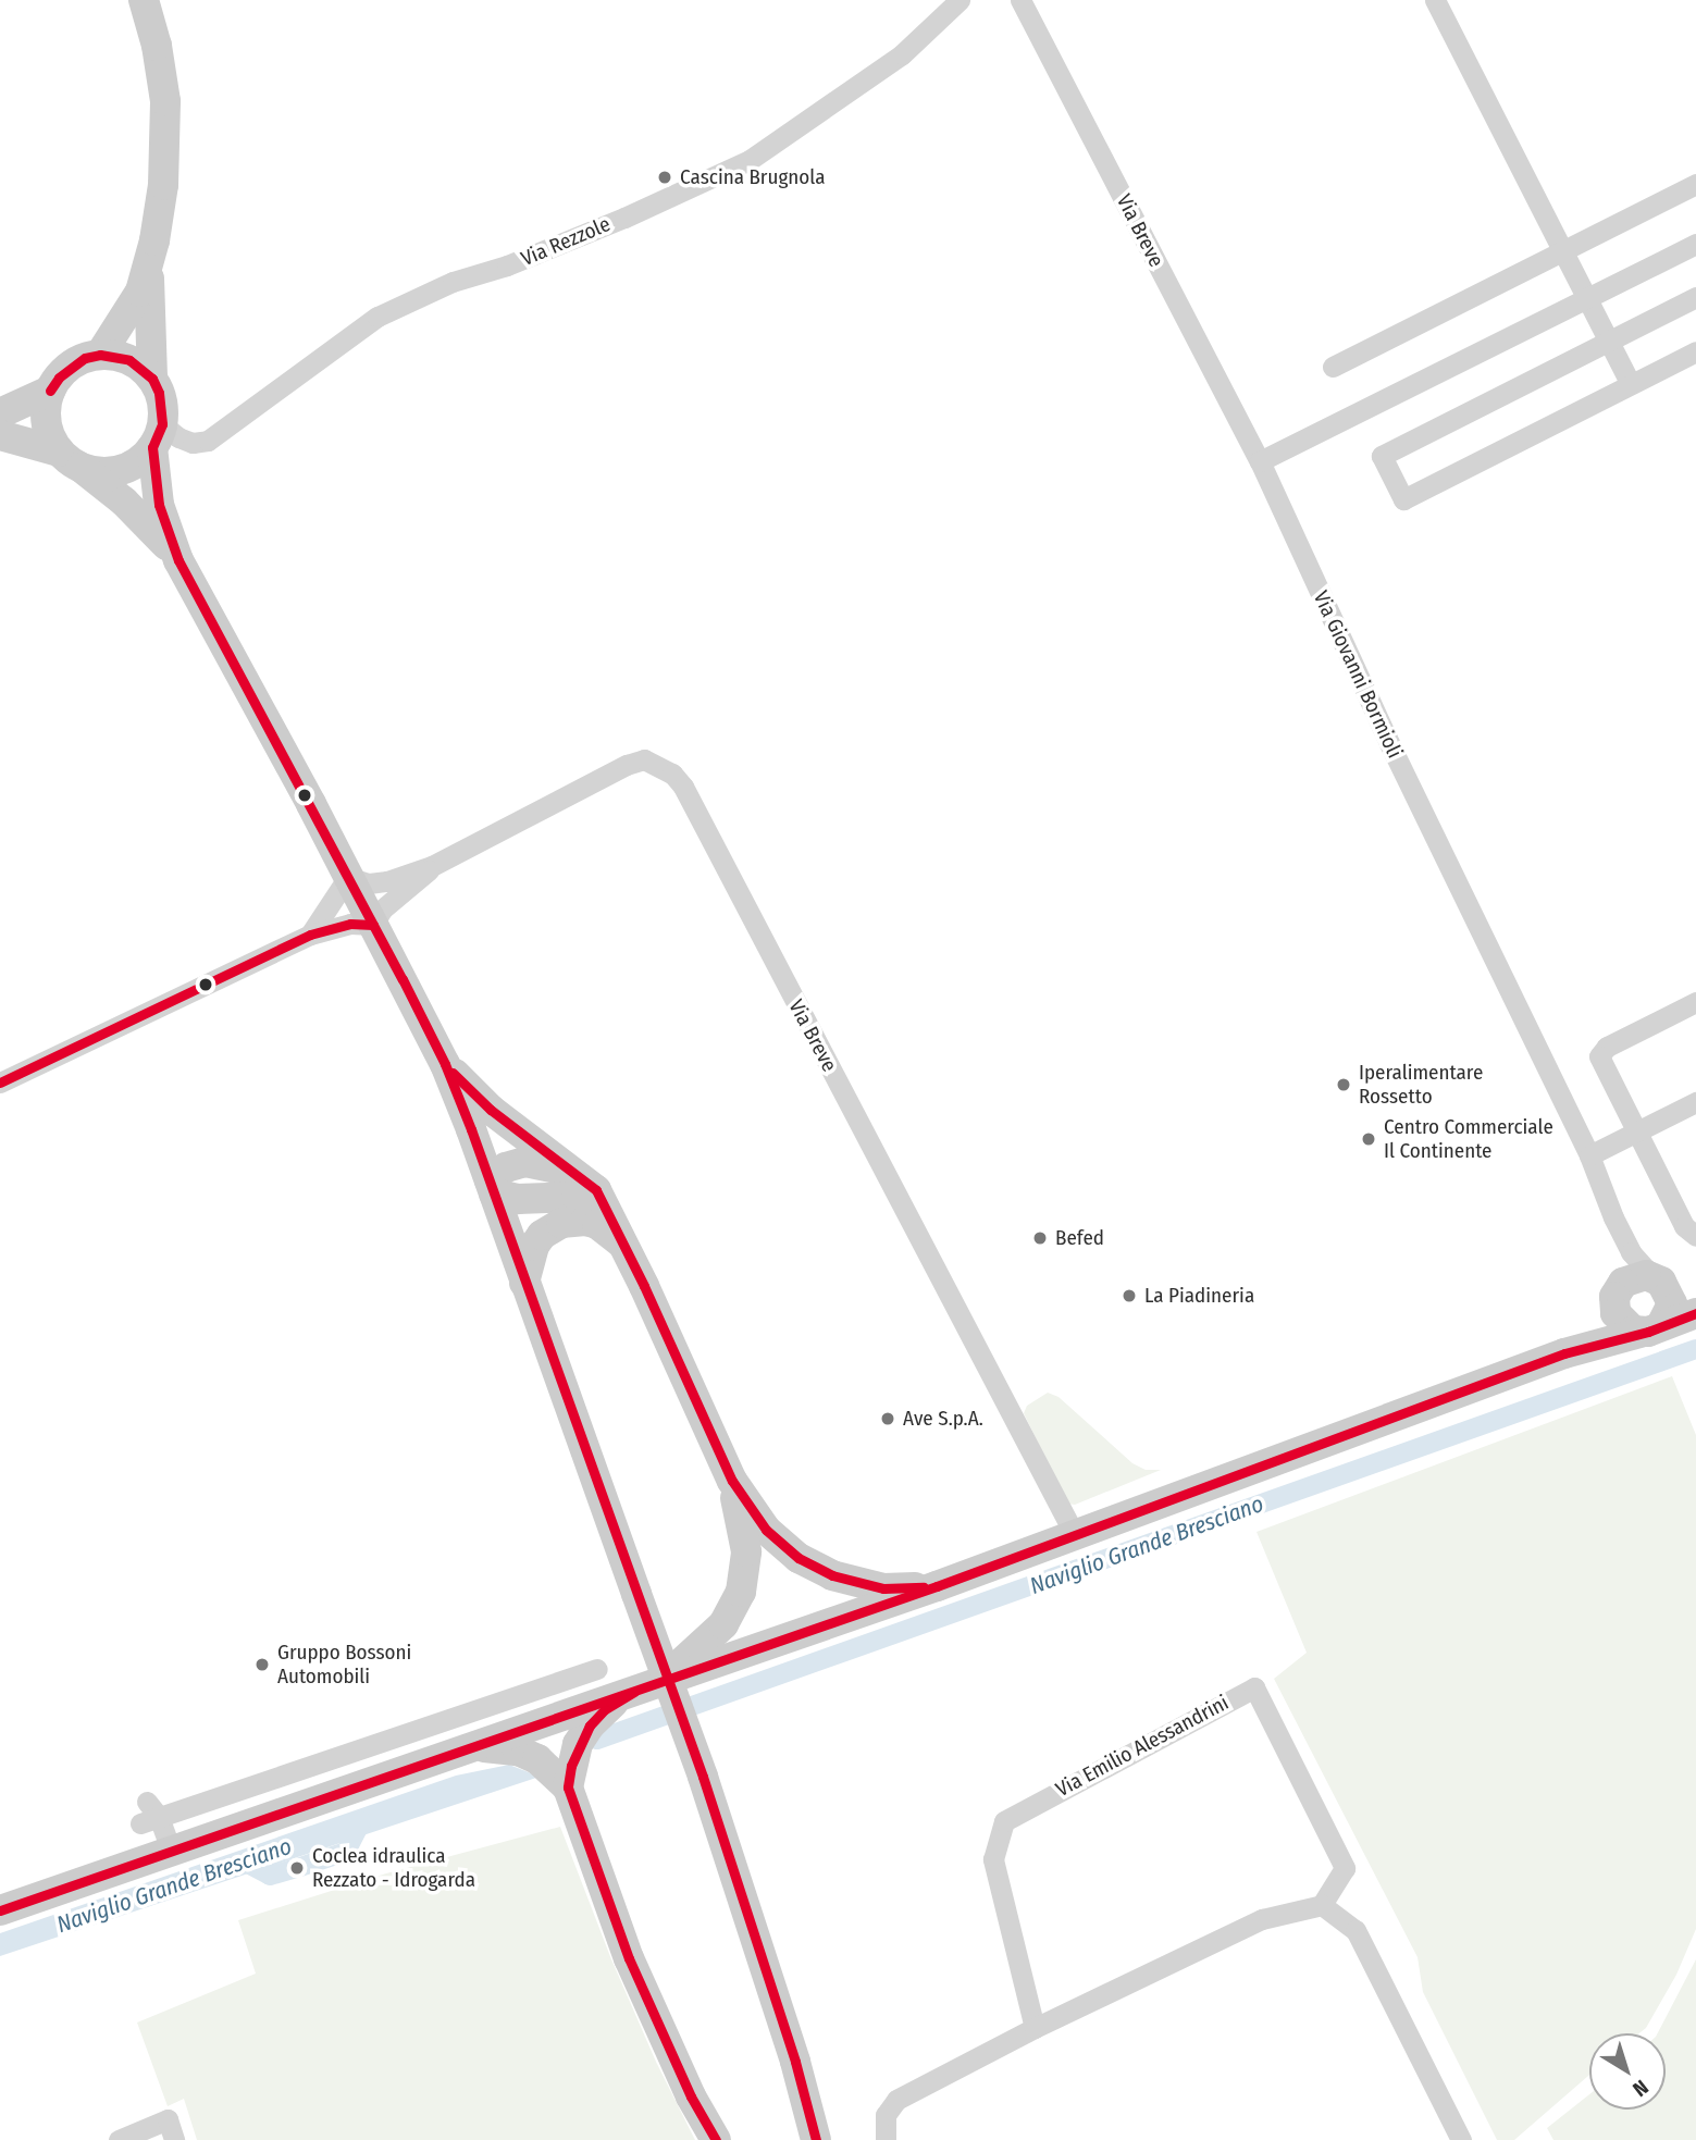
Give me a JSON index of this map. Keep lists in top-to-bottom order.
{
  "streets": {
    "street": [
      "Via Breve",
      "Via Rezzole",
      "Via Giovanni Bormioli",
      "Via Emilio Alessandrini"
    ]
  },
  "crossings": [
    ["Via Breve", "Via Giovanni Bormioli"]
  ],
  "water": ["Naviglio Grande Bresciano"],
  "places": [
    "Cascina Brugnola",
    "Iperalimentare Rossetto",
    "Centro Commerciale Il Continente",
    "Befed",
    "La Piadineria",
    "Ave S.p.A.",
    "Gruppo Bossoni Automobili",
    "Coclea idraulica Rezzato - Idrogarda"
  ],
  "north": "bottom right"
}
